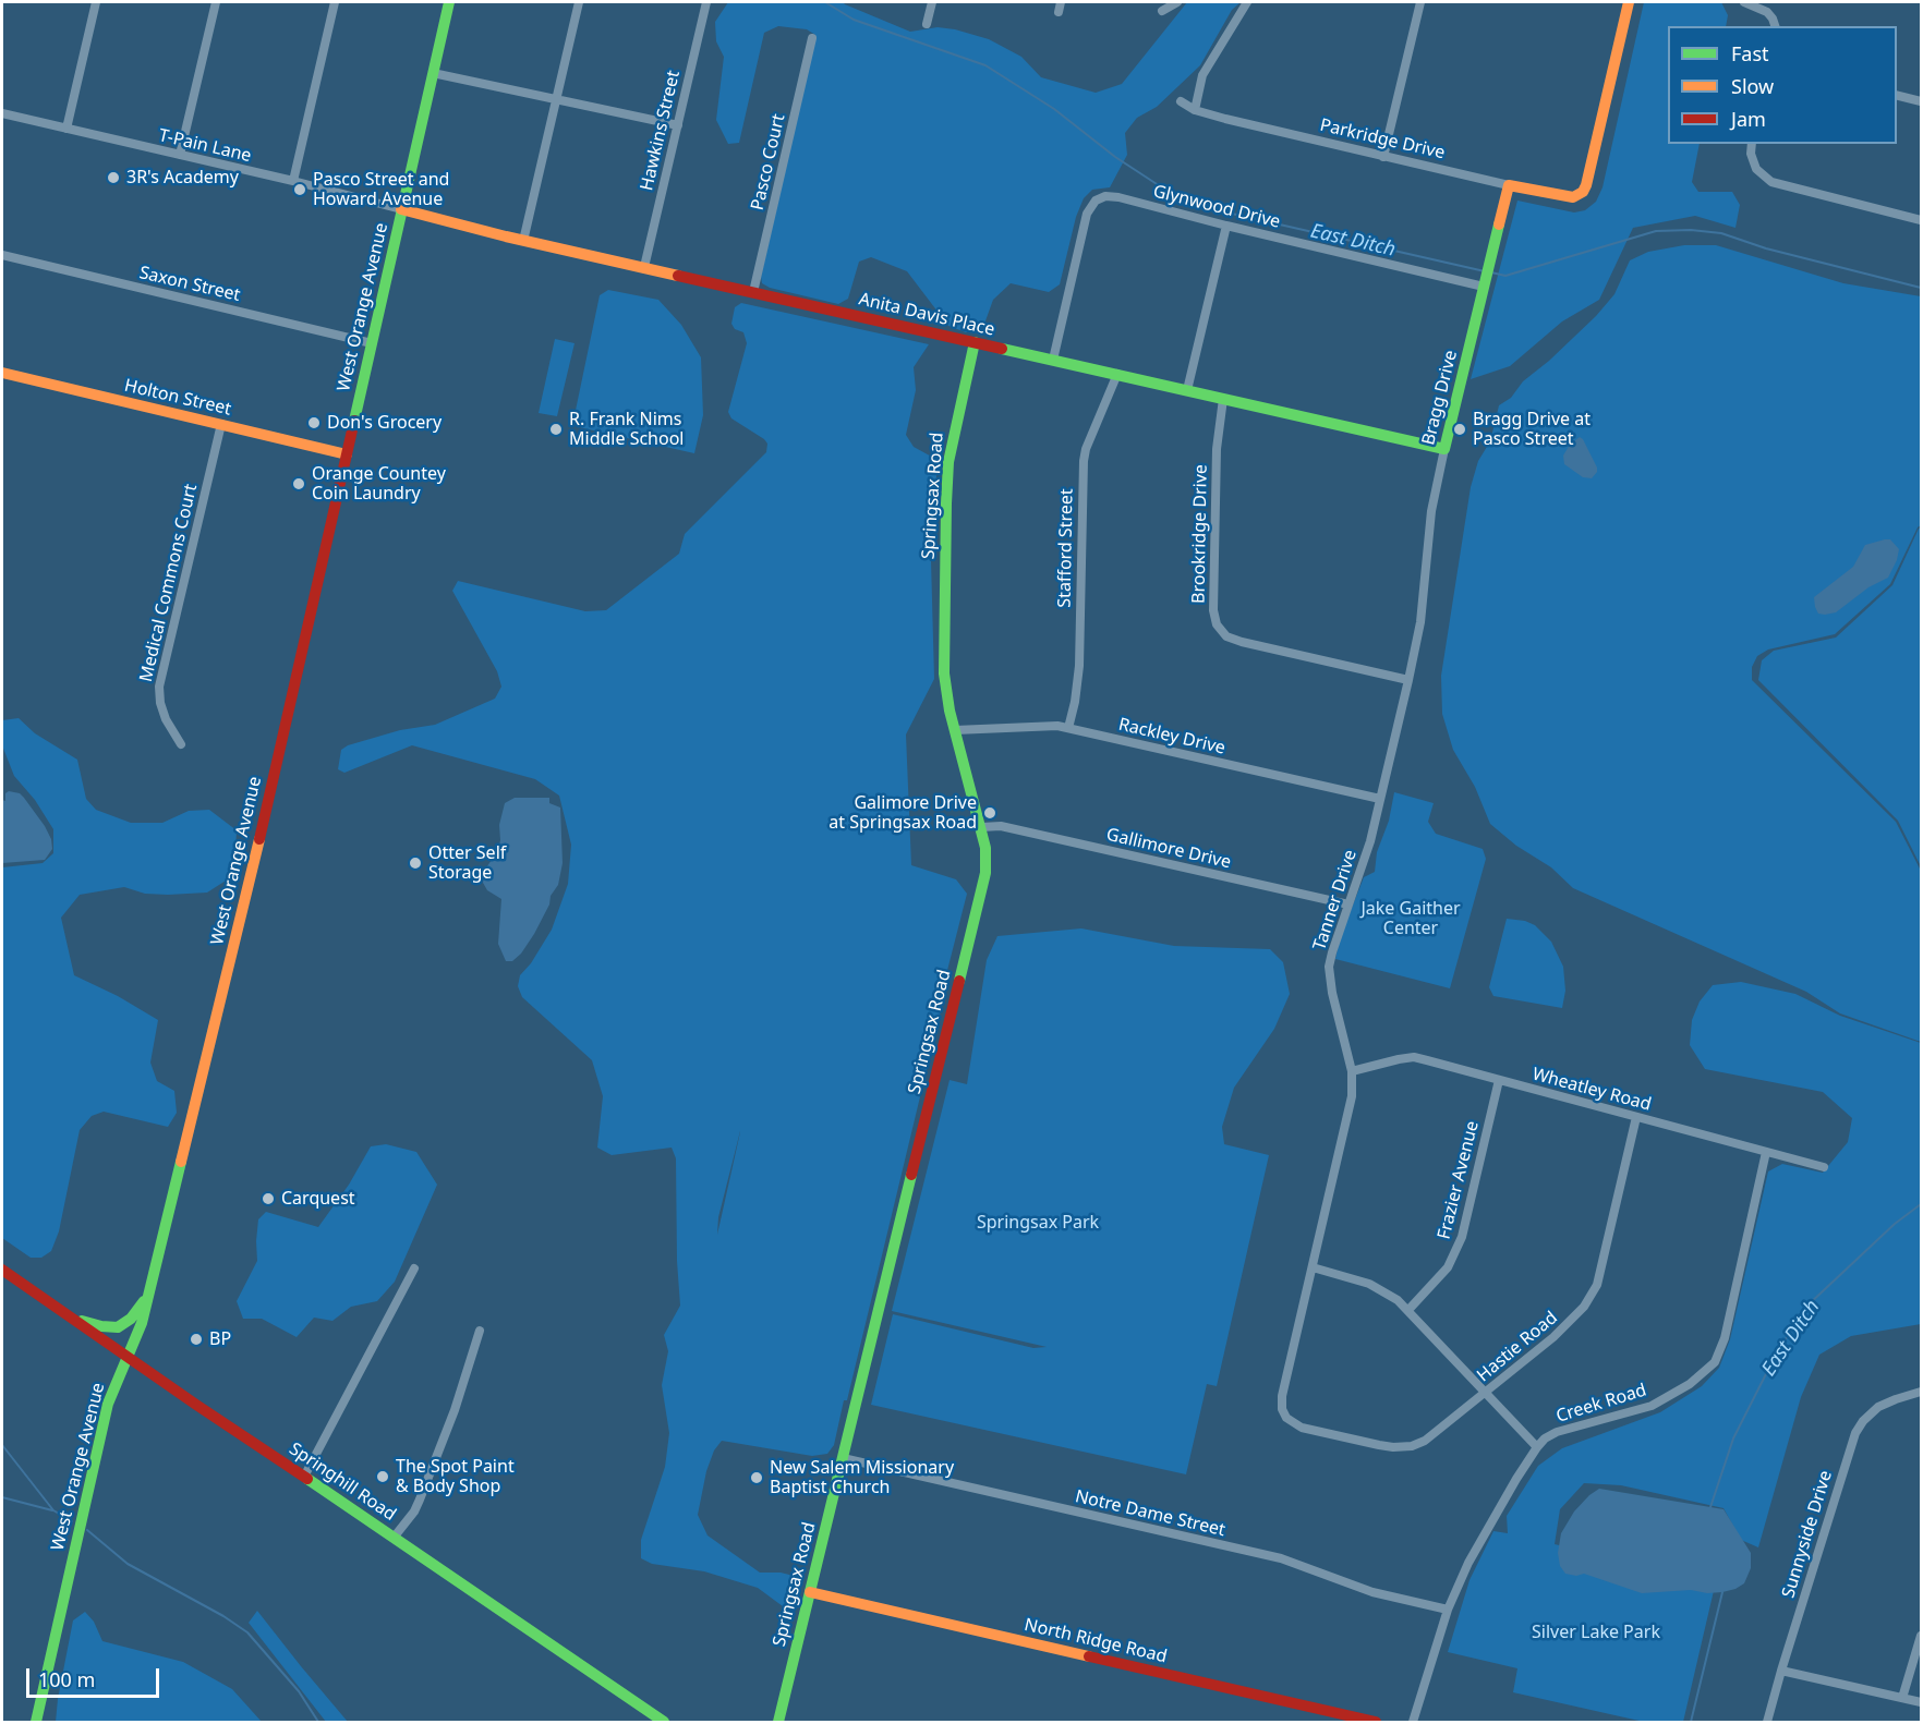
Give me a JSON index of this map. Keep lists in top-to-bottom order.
{
  "streets": {
    "street": [
      "Hawkins Street",
      "Parkridge Drive",
      "T-Pain Lane",
      "Pasco Court",
      "Glynwood Drive",
      "Saxon Street",
      "West Orange Avenue",
      "Anita Davis Place",
      "Holton Street",
      "Bragg Drive",
      "Springsax Road",
      "Brookridge Drive",
      "Stafford Street",
      "Medical Commons Court",
      "Rackley Drive",
      "Gallimore Drive",
      "Tanner Drive",
      "Wheatley Road",
      "Frazier Avenue",
      "Hastie Road",
      "Creek Road",
      "Springhill Road",
      "Notre Dame Street",
      "Sunnyside Drive",
      "North Ridge Road"
    ]
  },
  "crossings": [
    ["Hawkins Street", "Anita Davis Place"],
    ["Parkridge Drive", "Bragg Drive"],
    ["T-Pain Lane", "West Orange Avenue"],
    ["T-Pain Lane", "Anita Davis Place"],
    ["Pasco Court", "Anita Davis Place"],
    ["Glynwood Drive", "Anita Davis Place"],
    ["Glynwood Drive", "Bragg Drive"],
    ["Saxon Street", "West Orange Avenue"],
    ["West Orange Avenue", "Anita Davis Place"],
    ["West Orange Avenue", "Holton Street"],
    ["West Orange Avenue", "Springhill Road"],
    ["Anita Davis Place", "Bragg Drive"],
    ["Anita Davis Place", "Springsax Road"],
    ["Anita Davis Place", "Brookridge Drive"],
    ["Anita Davis Place", "Stafford Street"],
    ["Holton Street", "Medical Commons Court"],
    ["Bragg Drive", "Tanner Drive"],
    ["Springsax Road", "Rackley Drive"],
    ["Springsax Road", "Gallimore Drive"],
    ["Springsax Road", "Notre Dame Street"],
    ["Springsax Road", "North Ridge Road"],
    ["Brookridge Drive", "Tanner Drive"],
    ["Stafford Street", "Rackley Drive"],
    ["Rackley Drive", "Tanner Drive"],
    ["Gallimore Drive", "Tanner Drive"],
    ["Tanner Drive", "Wheatley Road"],
    ["Tanner Drive", "Hastie Road"],
    ["Wheatley Road", "Frazier Avenue"],
    ["Wheatley Road", "Hastie Road"],
    ["Wheatley Road", "Creek Road"],
    ["Creek Road", "Notre Dame Street"]
  ],
  "water": ["East Ditch"],
  "parks": ["Jake Gaither Center", "Springsax Park", "Silver Lake Park"],
  "places": [
    "3R's Academy",
    "Pasco Street and Howard Avenue",
    "Don's Grocery",
    "R. Frank Nims Middle School",
    "Bragg Drive at Pasco Street",
    "Orange Countey Coin Laundry",
    "Galimore Drive at Springsax Road",
    "Otter Self Storage",
    "Carquest",
    "BP",
    "The Spot Paint & Body Shop",
    "New Salem Missionary Baptist Church"
  ],
  "legend": ["Fast", "Slow", "Jam"],
  "scale_bar": "100 m"
}
